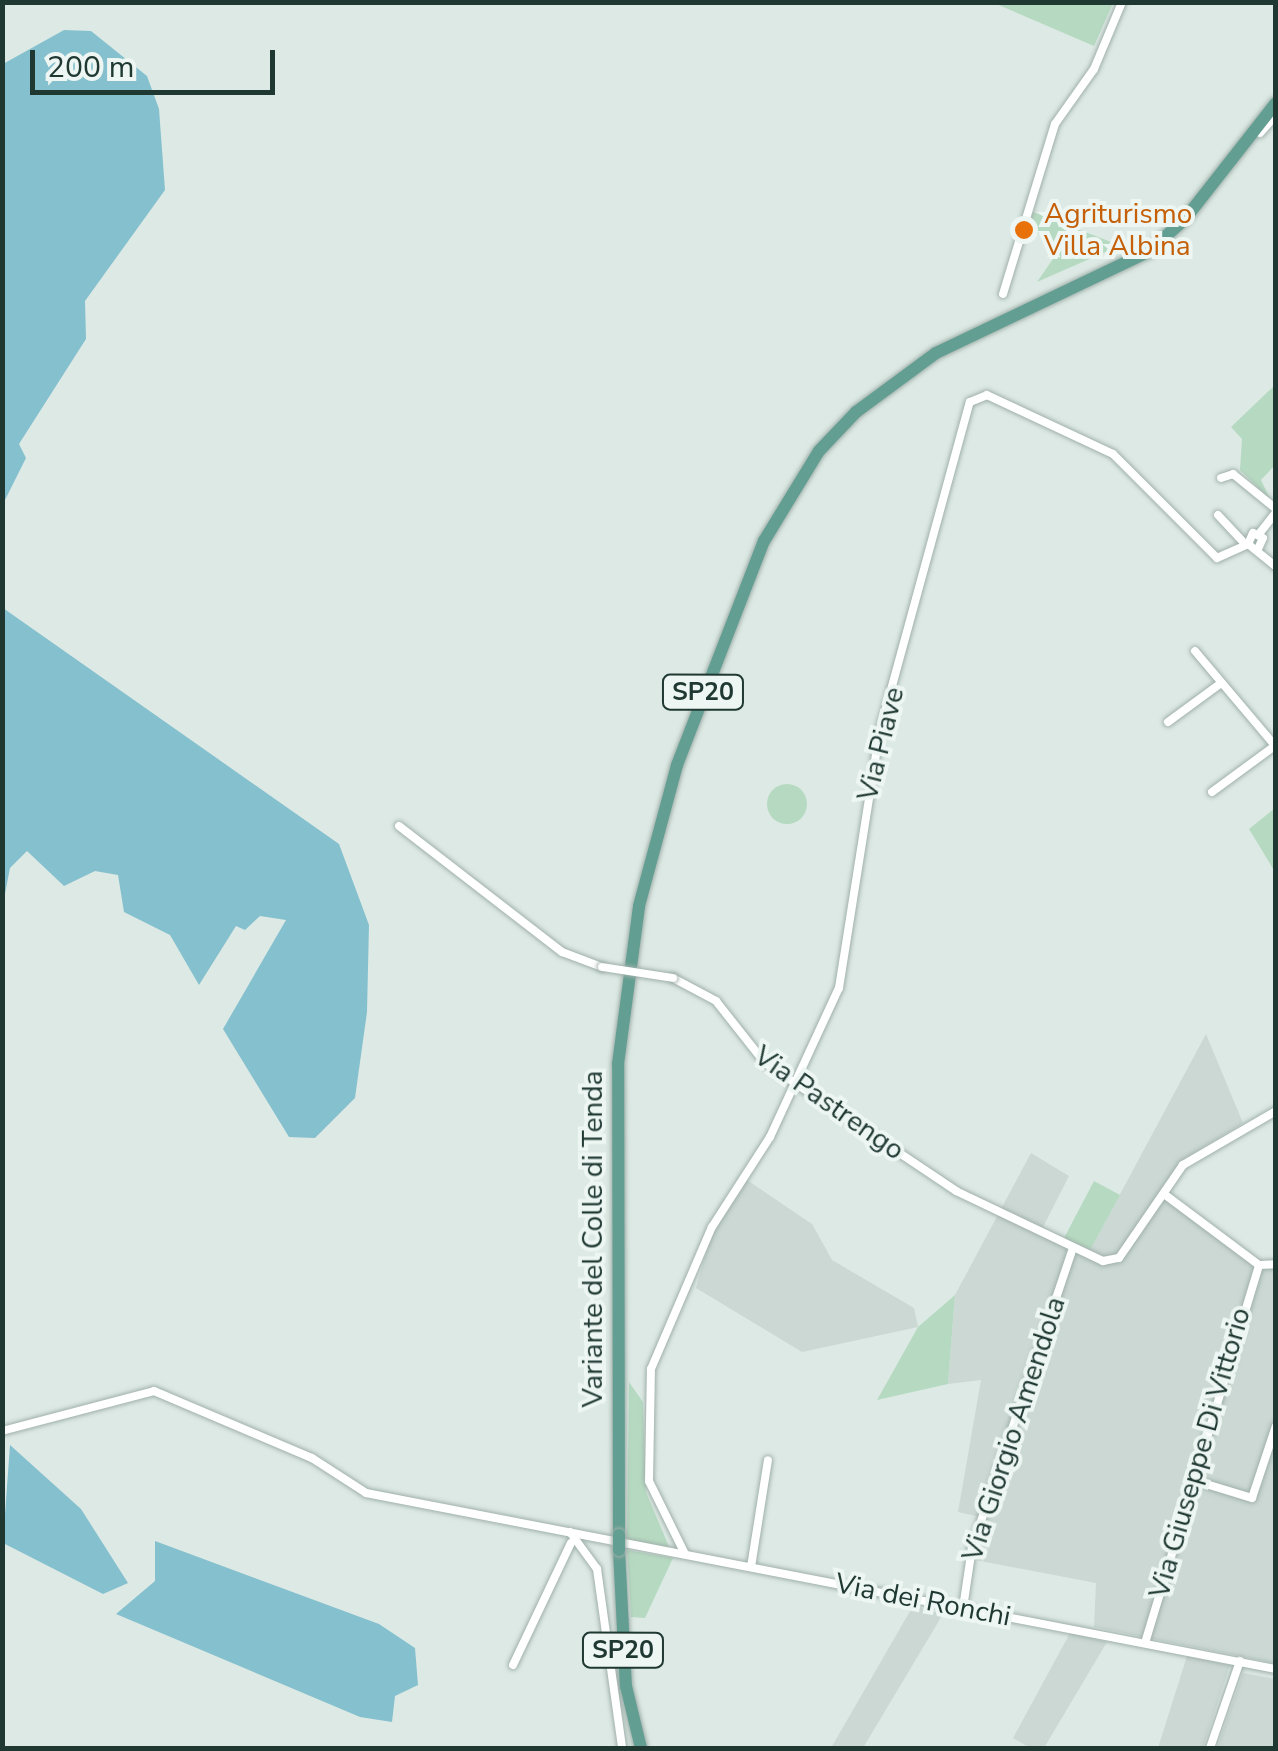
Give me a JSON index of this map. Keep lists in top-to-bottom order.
{
  "streets": {
    "main road": ["SP20", "Variante del Colle di Tenda"],
    "street": [
      "Via Piave",
      "Via Pastrengo",
      "Via Giorgio Amendola",
      "Via Giuseppe Di Vittorio",
      "Via dei Ronchi"
    ]
  },
  "crossings": [
    ["Via Piave", "Via Pastrengo"],
    ["Via Piave", "Via dei Ronchi"],
    ["Via Pastrengo", "Via Giorgio Amendola"],
    ["Via Giorgio Amendola", "Via dei Ronchi"],
    ["Via Giuseppe Di Vittorio", "Via dei Ronchi"]
  ],
  "places": ["Agriturismo Villa Albina"],
  "scale_bar": "200 m"
}
